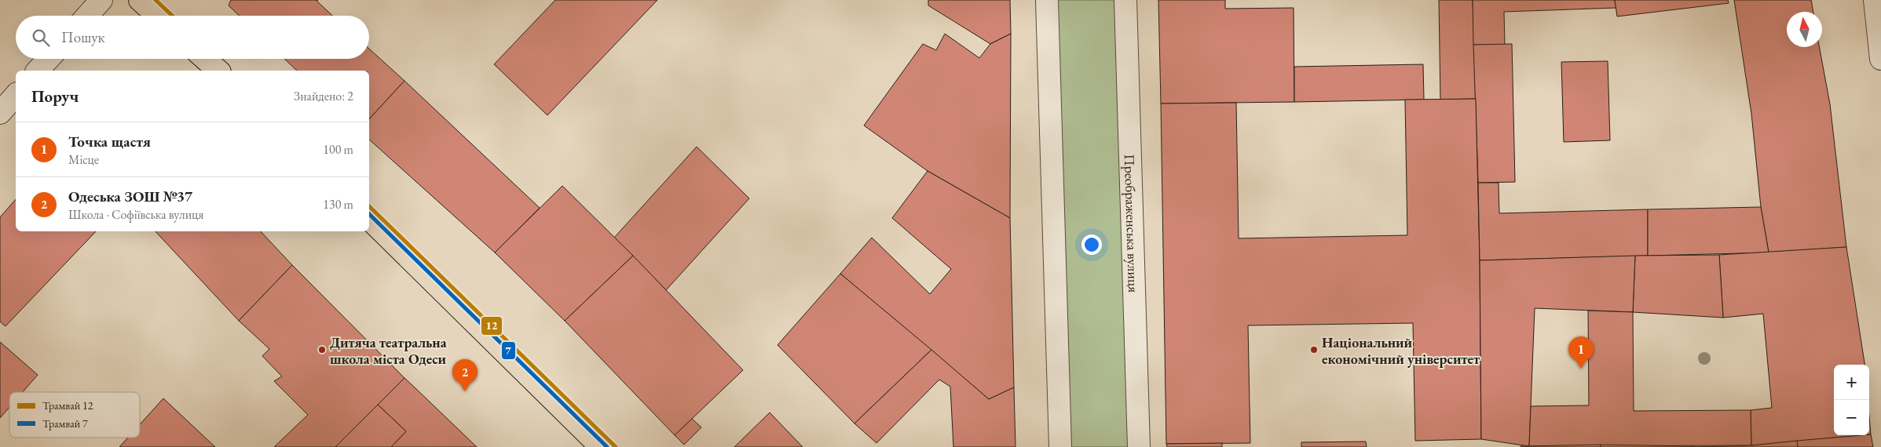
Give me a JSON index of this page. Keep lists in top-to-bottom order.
{
  "streets": {
    "street": ["Преображенська вулиця"]
  },
  "places": ["Дитяча театральна школа міста Одеси", "Національний економічний університет"],
  "lines": ["tram line 12", "tram line 7"],
  "legend": ["Трамвай 12", "Трамвай 7"],
  "north": "top",
  "page": {
    "search": "Пошук",
    "heading": ["Поруч", "Знайдено: 2"],
    "list": [
      {
        "mark": "1",
        "name": "Точка щастя",
        "note": "Місце",
        "value": "100 m"
      },
      {
        "mark": "2",
        "name": "Одеська ЗОШ №37",
        "note": "Школа · Софіївська вулиця",
        "value": "130 m"
      }
    ],
    "pins": ["1", "2"],
    "map_buttons": ["+", "−"]
  }
}
